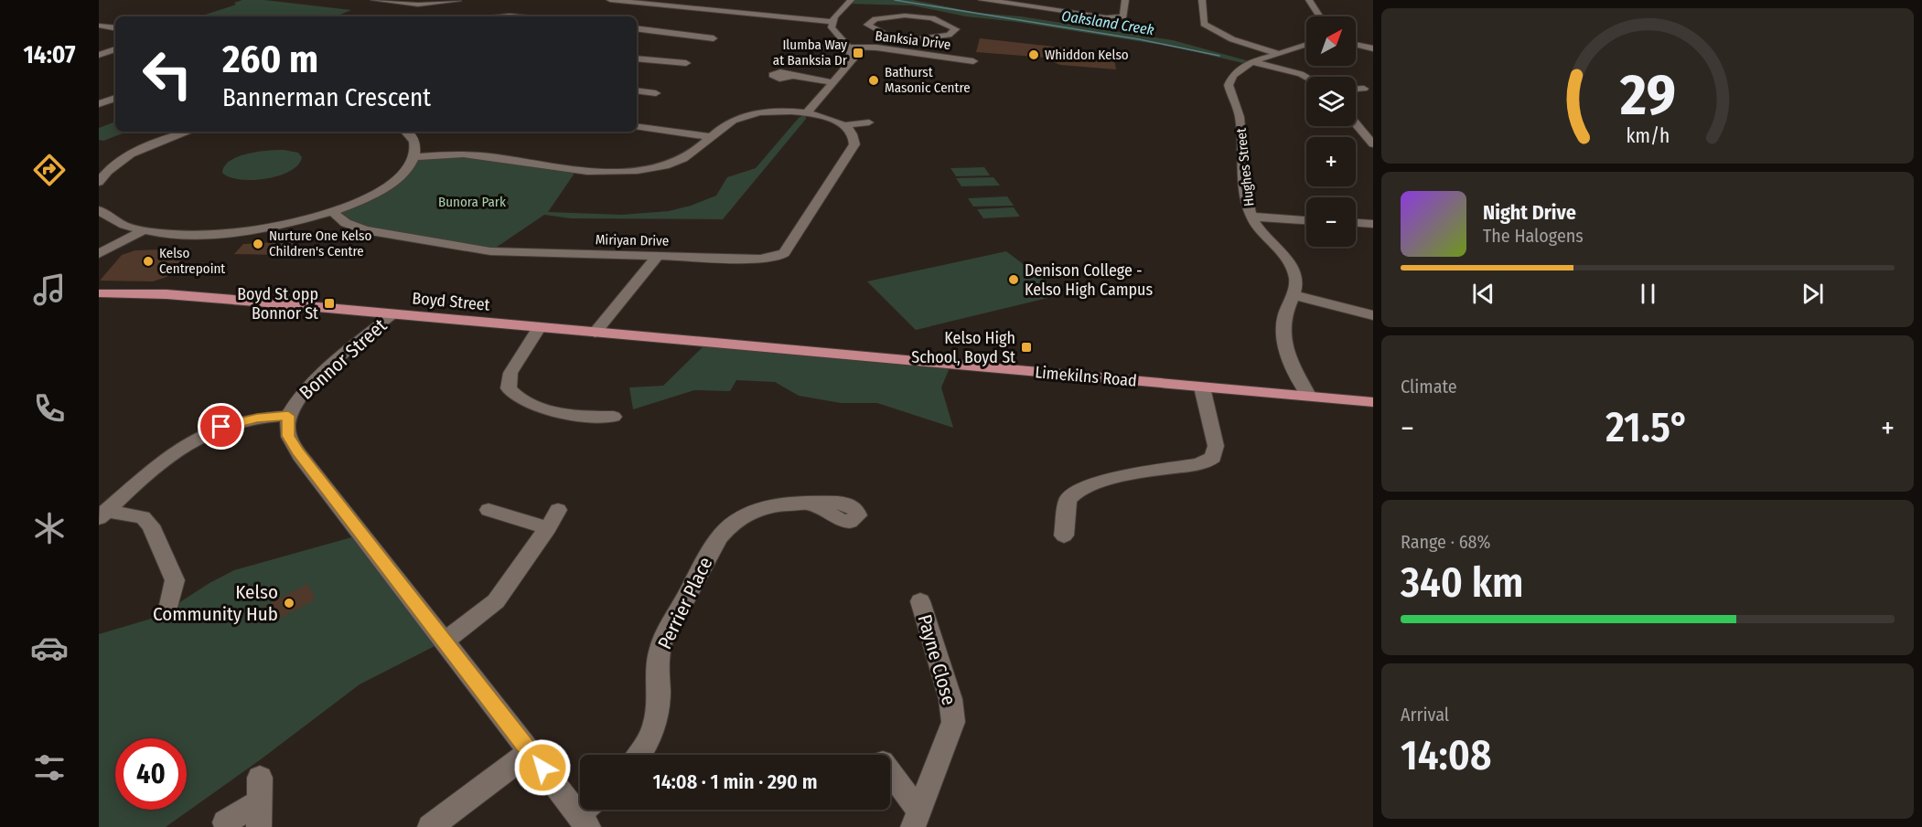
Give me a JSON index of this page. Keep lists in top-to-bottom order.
{
  "streets": {
    "main road": ["Boyd Street", "Limekilns Road"],
    "street": [
      "Banksia Drive",
      "Hughes Street",
      "Miriyan Drive",
      "Bonnor Street",
      "Perrier Place",
      "Payne Close"
    ]
  },
  "crossings": [
    ["Hughes Street", "Limekilns Road"],
    ["Boyd Street", "Bonnor Street"],
    ["Boyd Street", "Limekilns Road"]
  ],
  "water": ["Oaksland Creek"],
  "parks": ["Bunora Park"],
  "places": {
    "transit": ["Ilumba Way at Banksia Dr", "Boyd St opp Bonnor St", "Kelso High School, Boyd St"],
    "other": [
      "Whiddon Kelso",
      "Bathurst Masonic Centre",
      "Nurture One Kelso Children's Centre",
      "Kelso Centrepoint",
      "Denison College - Kelso High Campus",
      "Kelso Community Hub"
    ]
  },
  "north": "top right",
  "page": {
    "tabs": "14:07",
    "map_buttons": ["+", "−"],
    "turn": ["260 m", "Bannerman Crescent"],
    "song": ["Night Drive", "The Halogens"],
    "tile": [
      "Climate",
      ["Range · 68%", "340 km"],
      ["Arrival", "14:08"]
    ],
    "heat": ["−", "21.5°", "+"],
    "limit": "40",
    "trip": "14:08 · 1 min · 290 m",
    "gauge": ["29", "km/h"]
  }
}
